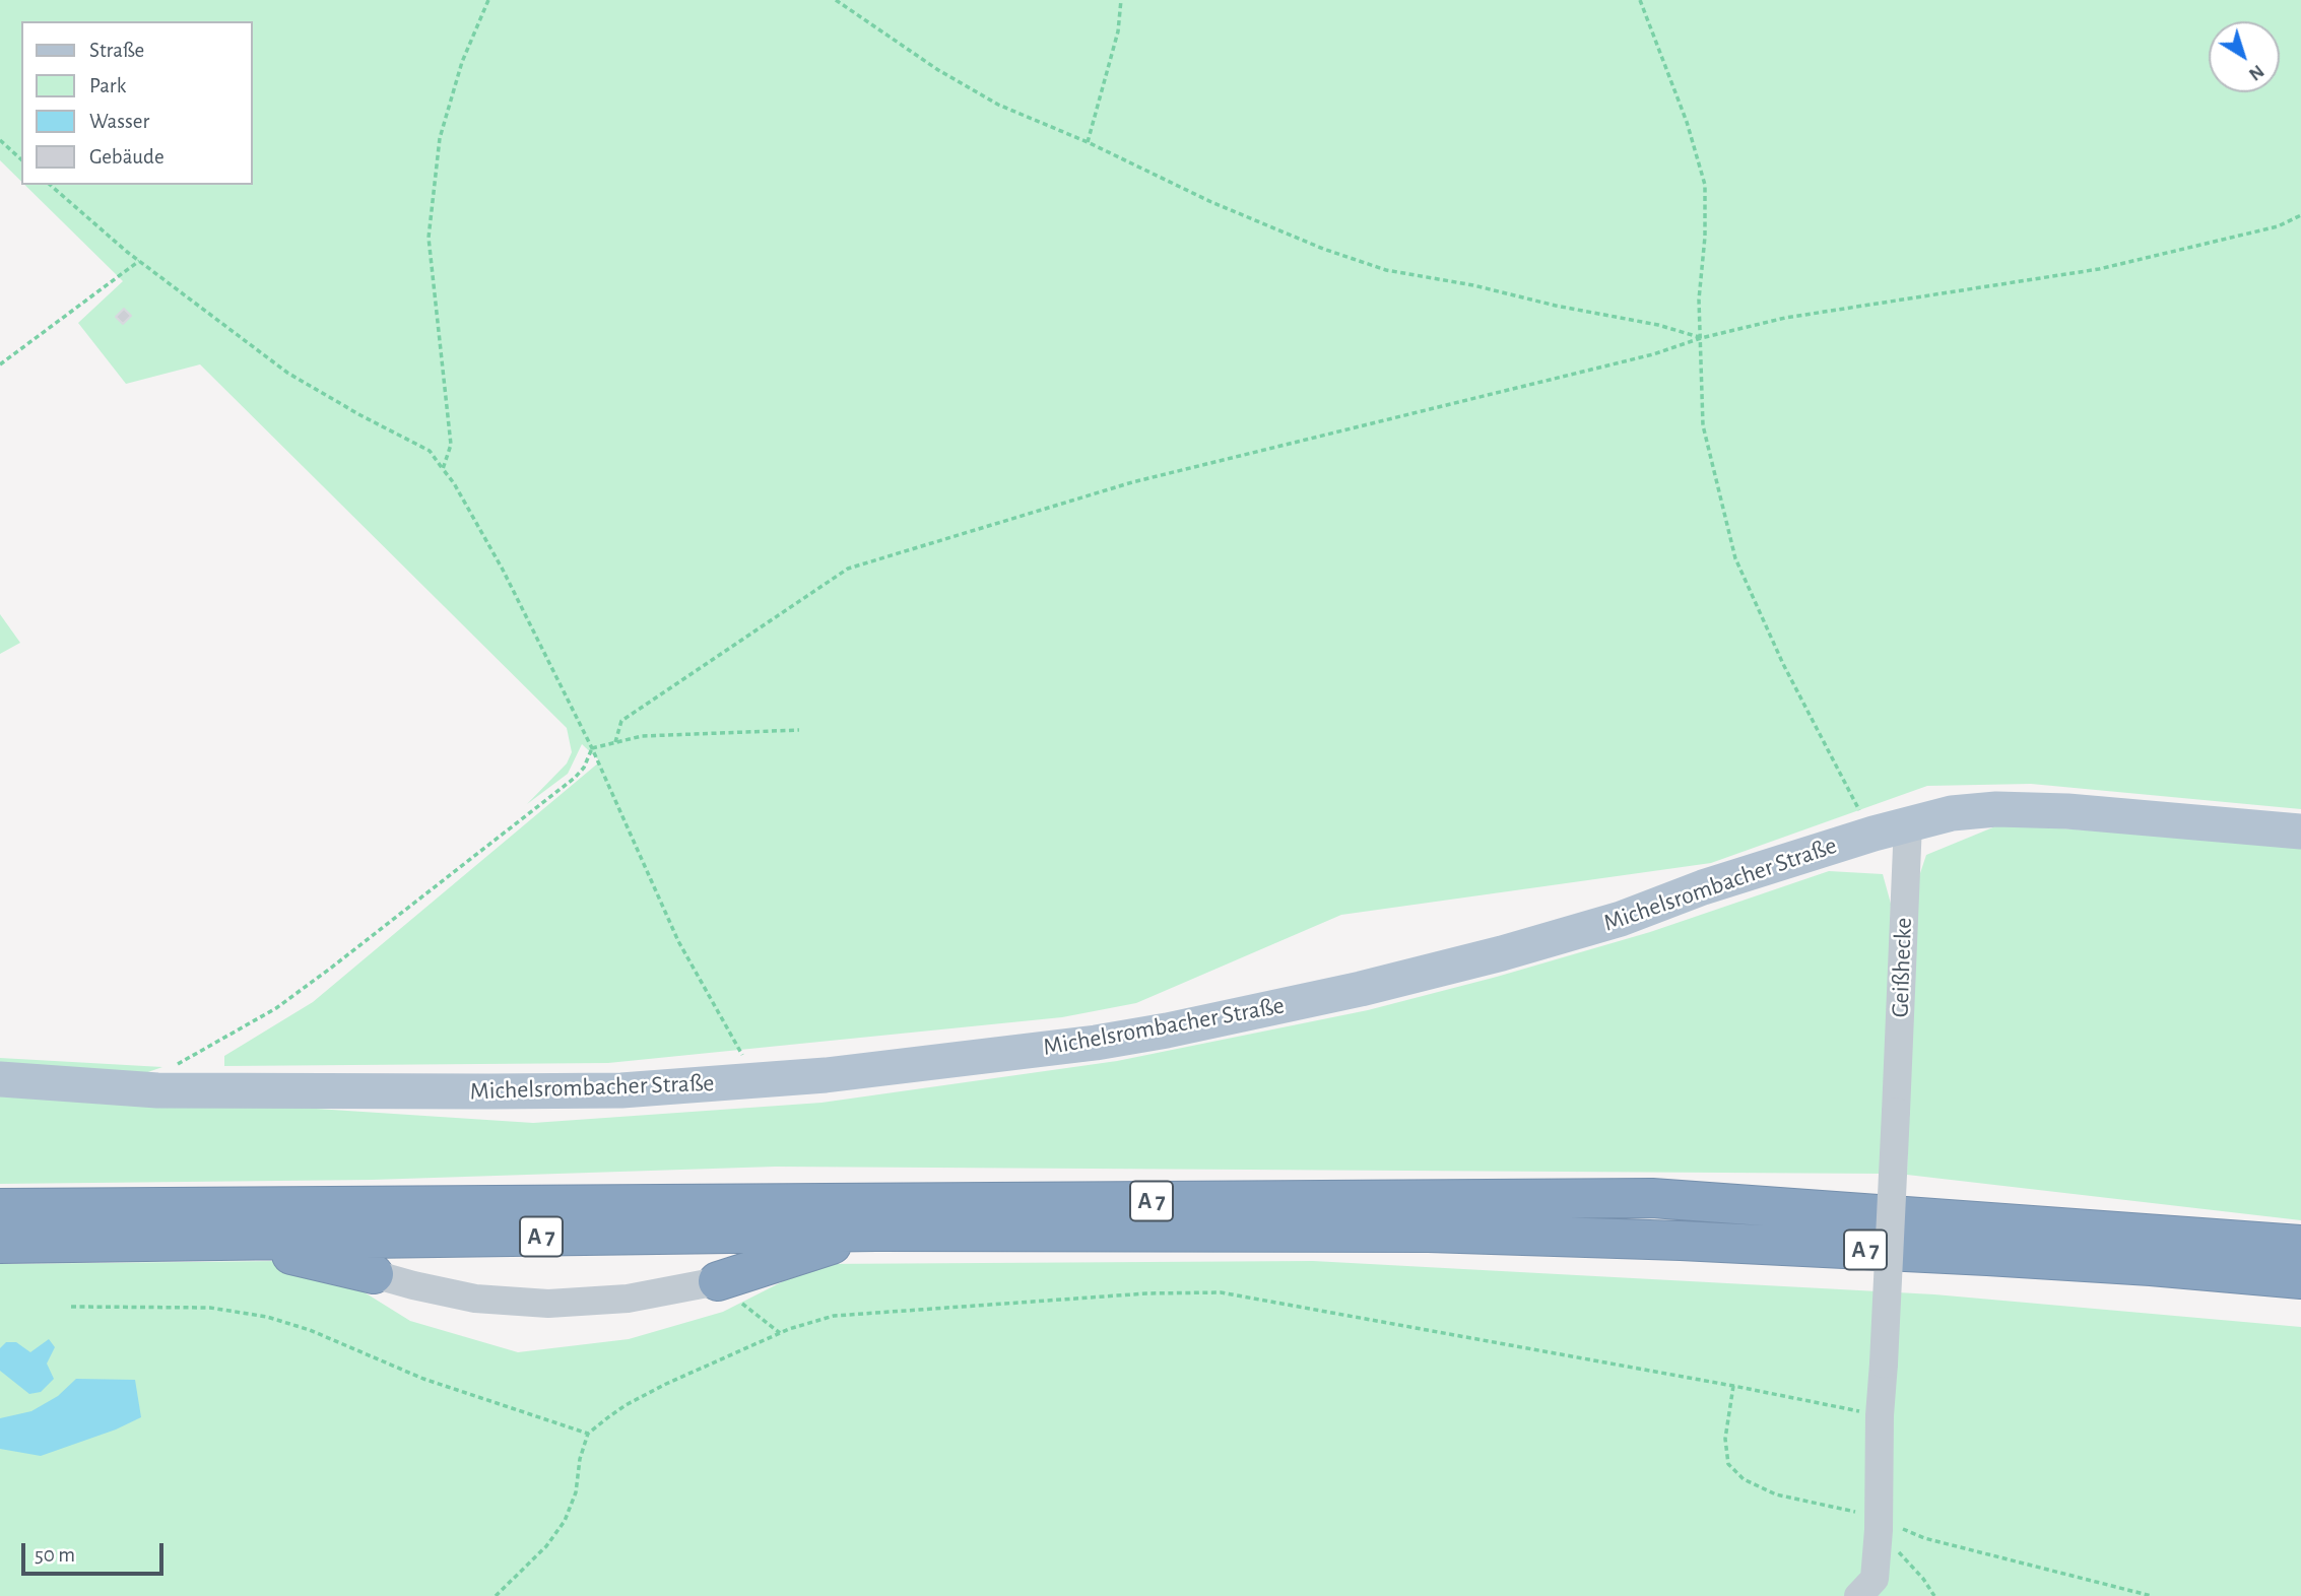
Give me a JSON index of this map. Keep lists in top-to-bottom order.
{
  "streets": {
    "highway": ["A 7"],
    "main road": ["Michelsrombacher Straße"],
    "lane": ["Geißhecke"]
  },
  "crossings": [
    ["Michelsrombacher Straße", "Geißhecke"]
  ],
  "legend": [
    "Straße",
    "Park",
    "Wasser",
    "Gebäude"
  ],
  "scale_bar": "50 m",
  "north": "bottom right"
}
